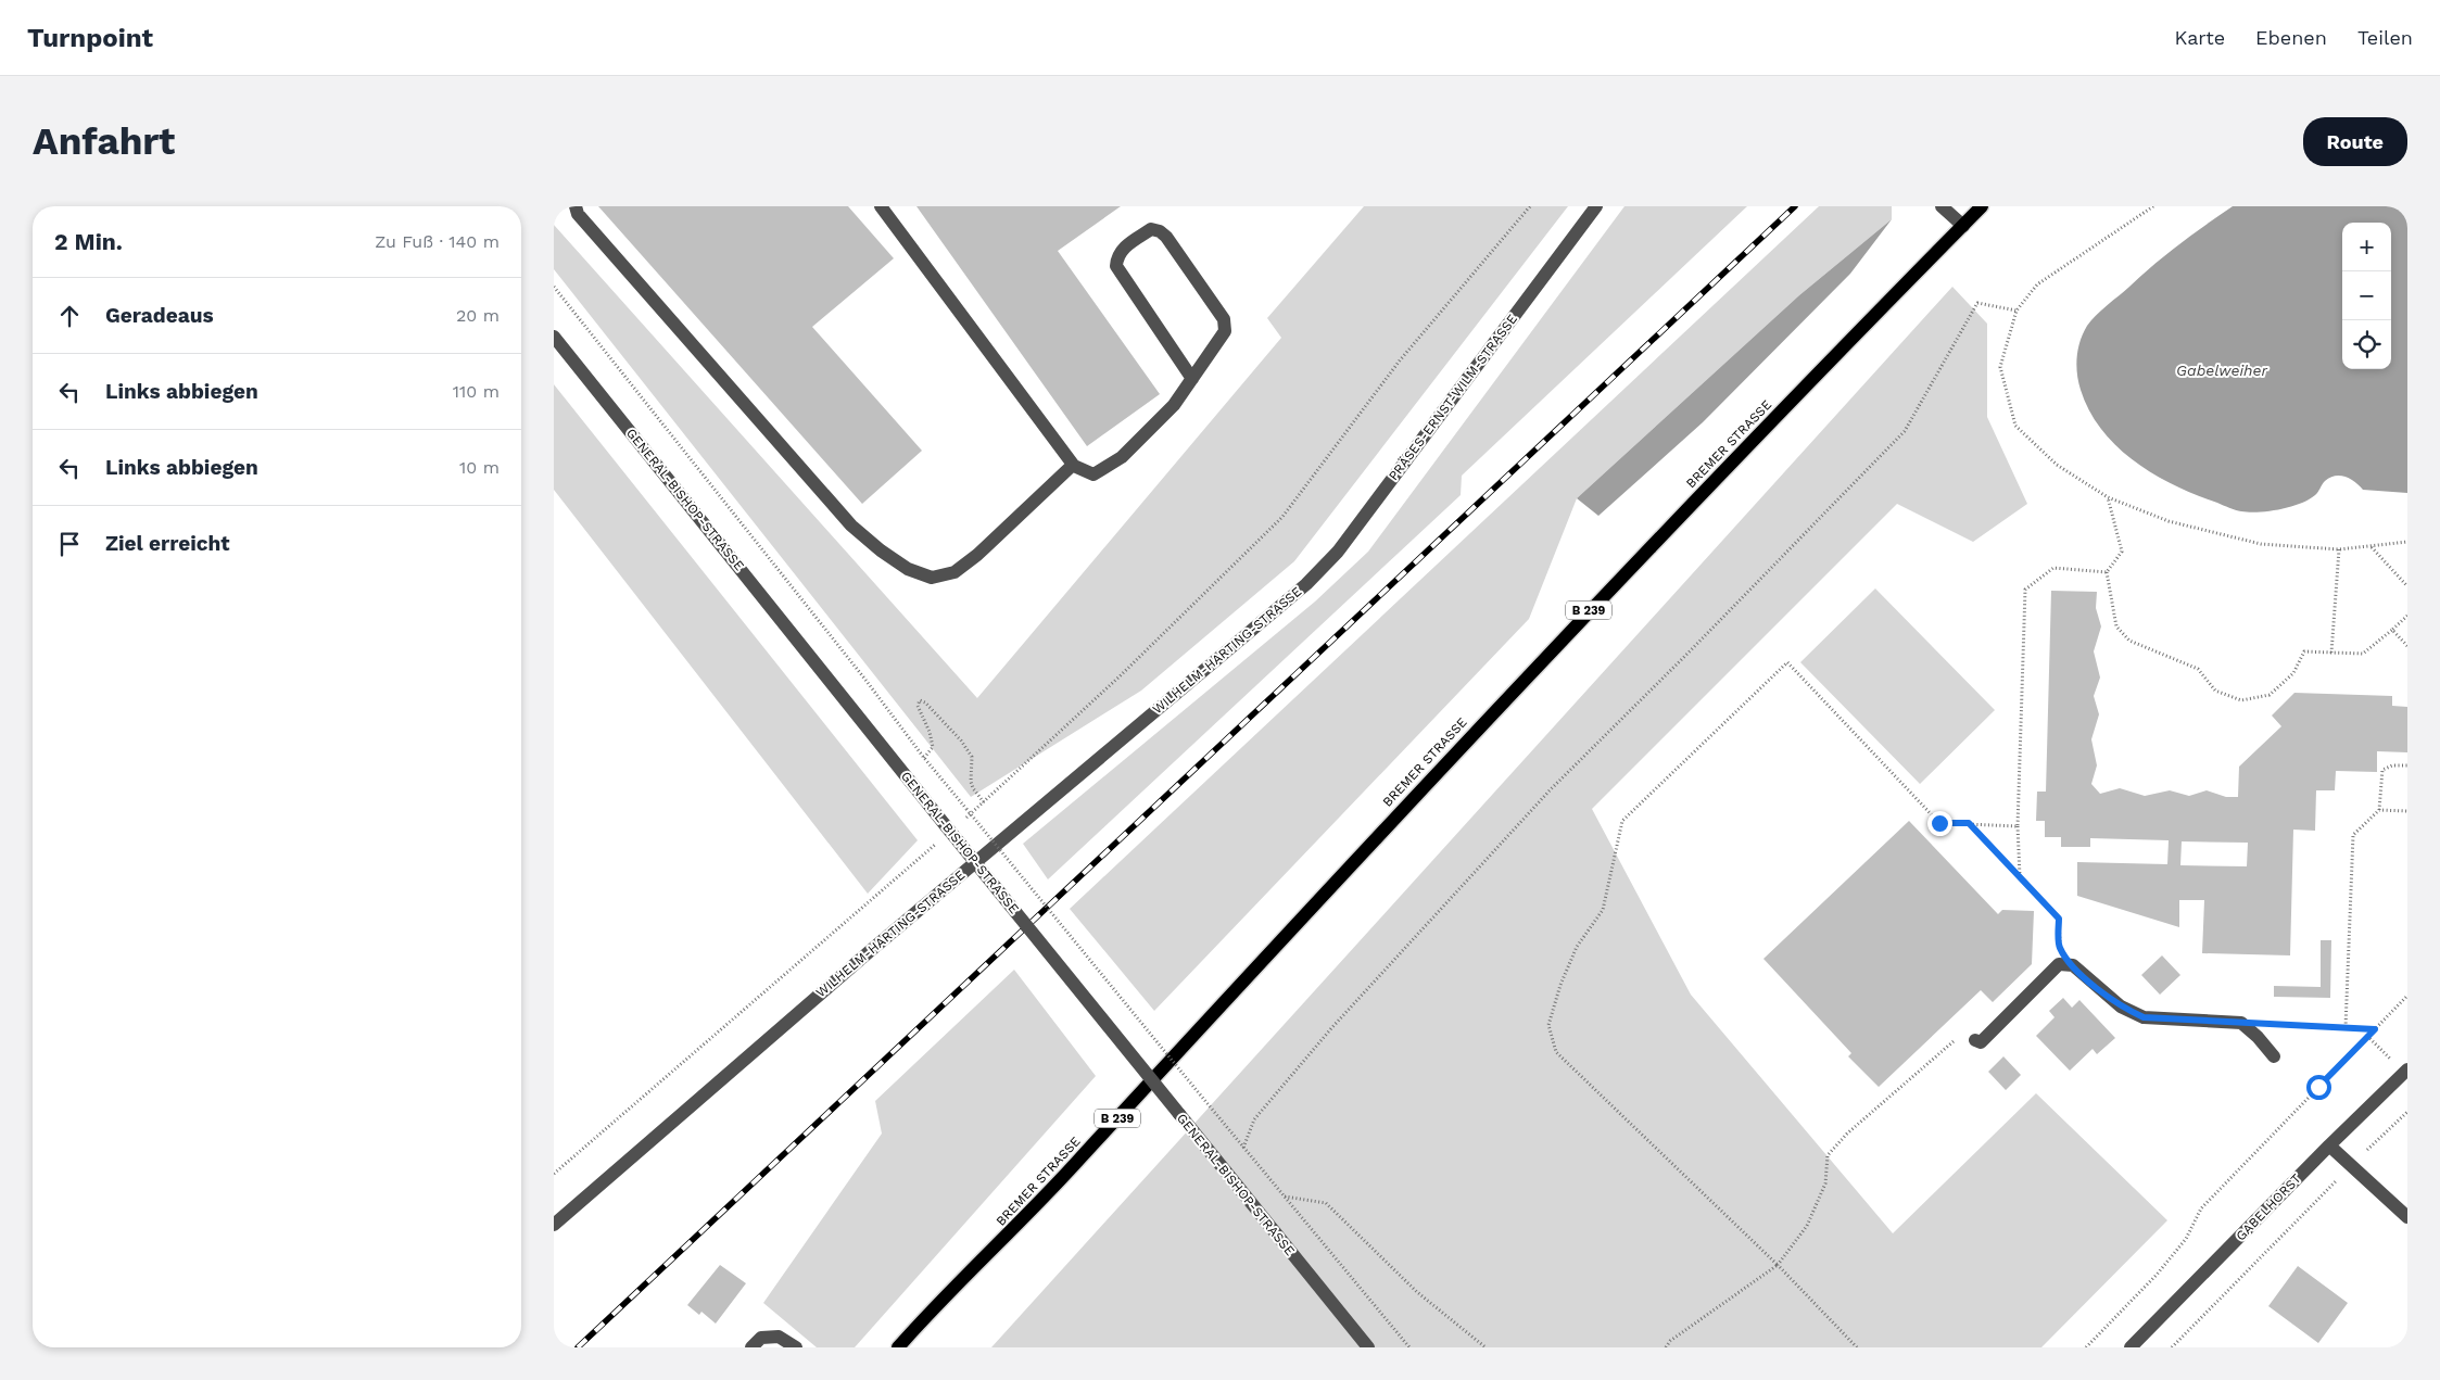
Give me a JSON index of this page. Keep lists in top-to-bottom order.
{
  "streets": {
    "main road": ["BREMER STRASSE", "B 239"],
    "street": [
      "PRÄSES-ERNST-WILM-STRASSE",
      "GENERAL-BISHOP-STRASSE",
      "WILHELM-HARTING-STRASSE",
      "GABELHORST"
    ]
  },
  "crossings": [
    ["PRÄSES-ERNST-WILM-STRASSE", "WILHELM-HARTING-STRASSE"]
  ],
  "water": ["Gabelweiher"],
  "page": {
    "header": "Turnpoint",
    "nav": ["Karte", "Ebenen", "Teilen"],
    "buttons": "Route",
    "title": "Anfahrt",
    "heading": ["2 Min.", "Zu Fuß · 140 m"],
    "map_buttons": ["+", "−"],
    "list": [
      ["Geradeaus", "20 m"],
      ["Links abbiegen", "110 m"],
      ["Links abbiegen", "10 m"],
      "Ziel erreicht"
    ]
  }
}
